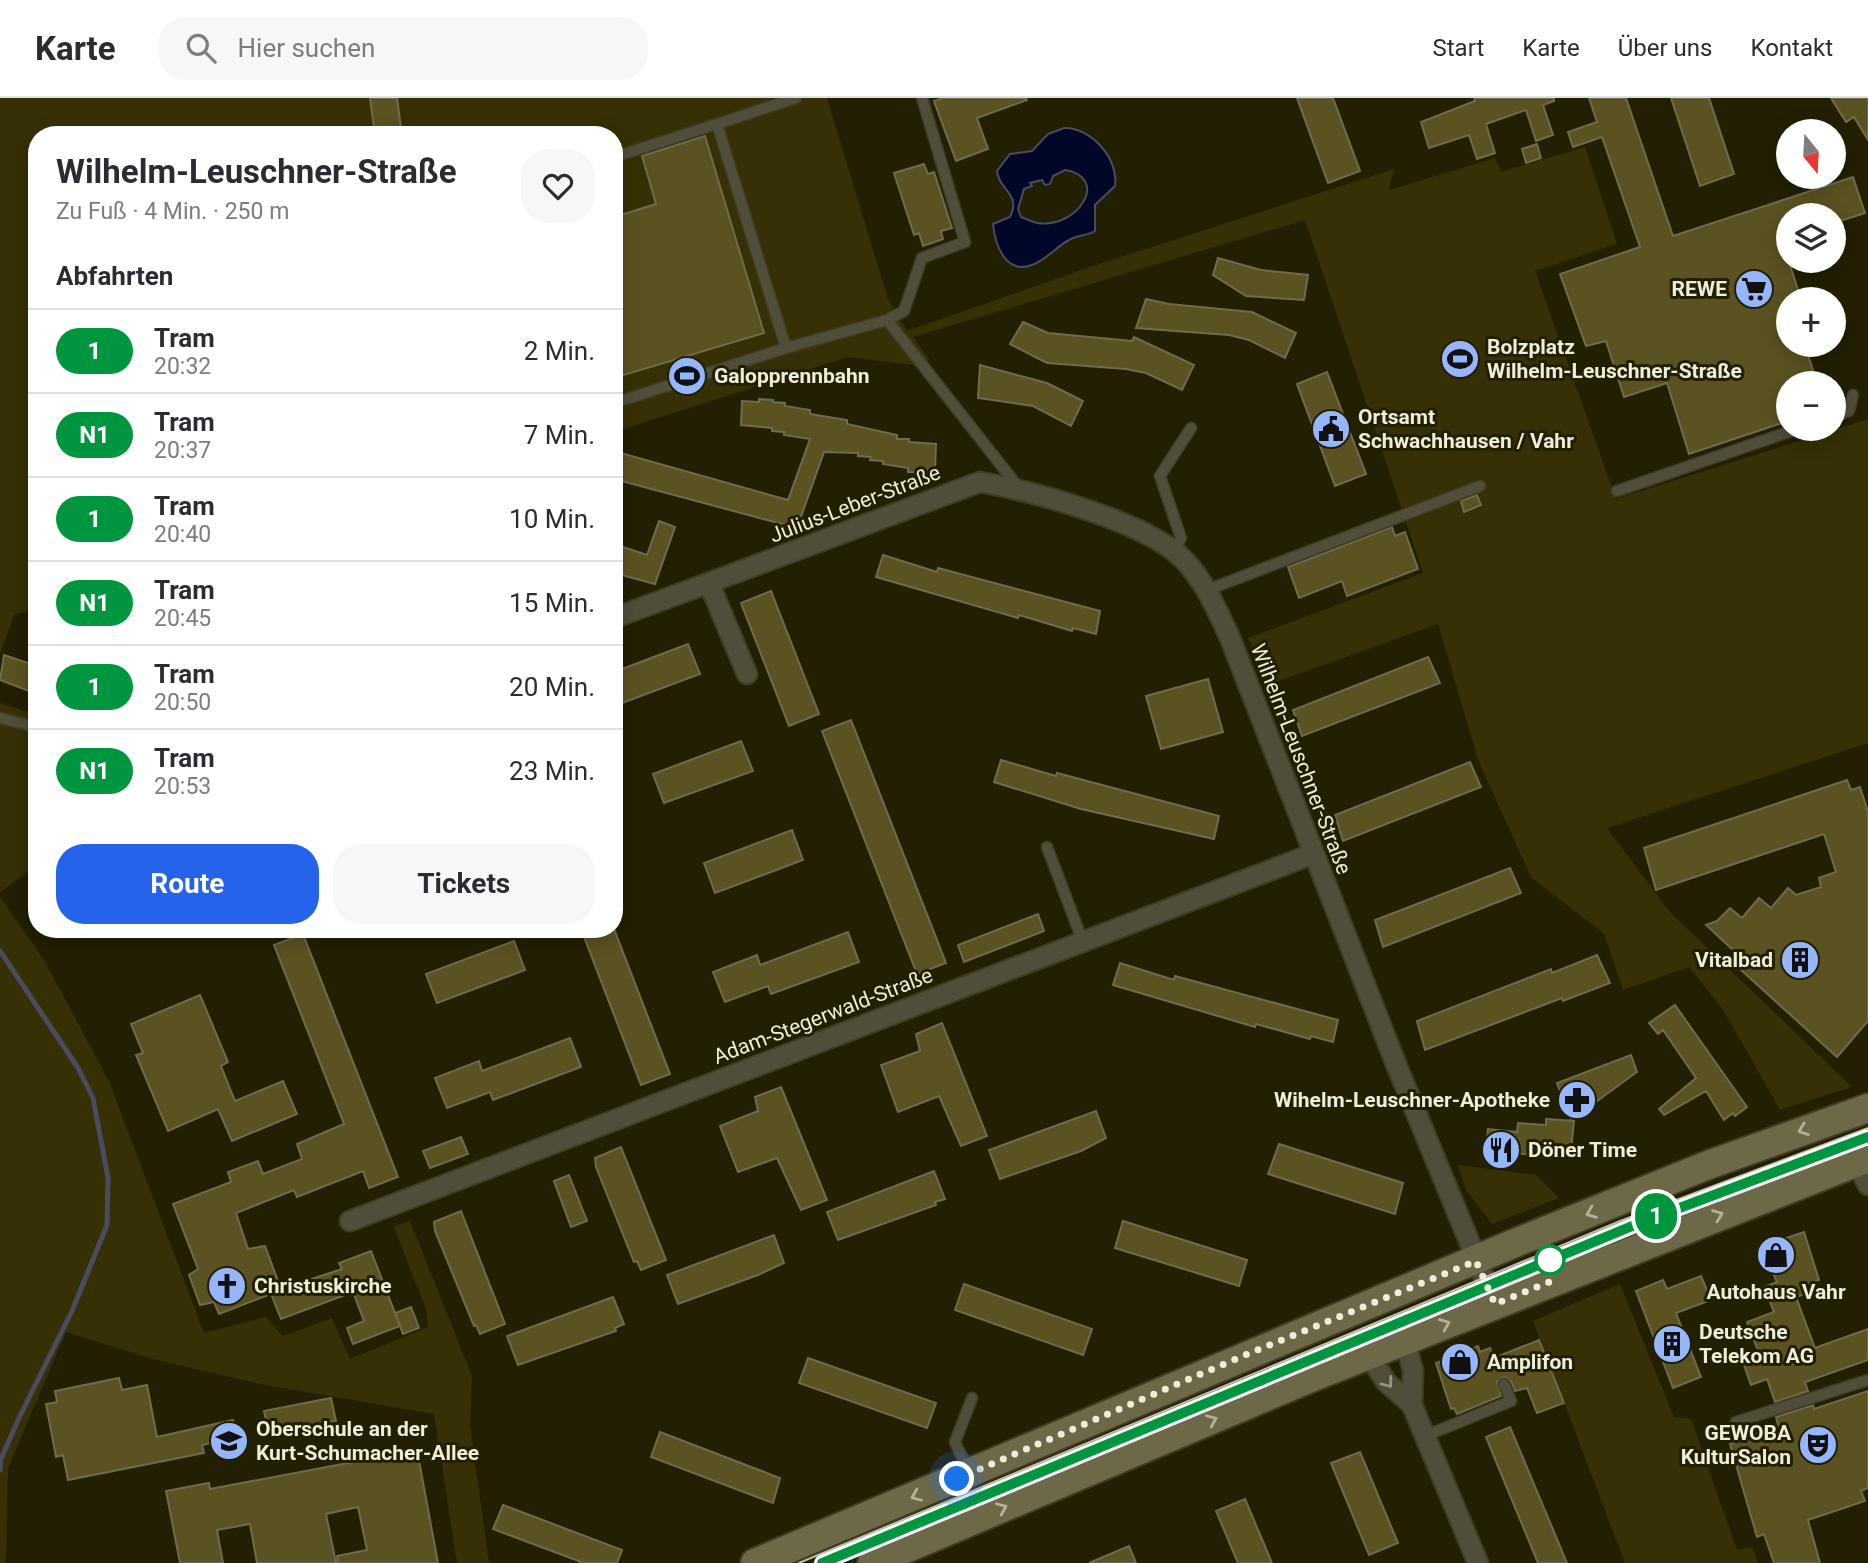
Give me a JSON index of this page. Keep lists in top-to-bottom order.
{
  "streets": {
    "street": ["Julius-Leber-Straße", "Wilhelm-Leuschner-Straße", "Adam-Stegerwald-Straße"]
  },
  "crossings": [
    ["Julius-Leber-Straße", "Wilhelm-Leuschner-Straße"],
    ["Wilhelm-Leuschner-Straße", "Adam-Stegerwald-Straße"]
  ],
  "places": {
    "supermarket": ["REWE"],
    "sports": ["Bolzplatz Wilhelm-Leuschner-Straße", "Galopprennbahn"],
    "public building": ["Ortsamt Schwachhausen / Vahr"],
    "building": ["Vitalbad", "Deutsche Telekom AG"],
    "pharmacy": ["Wihelm-Leuschner-Apotheke"],
    "restaurant": ["Döner Time"],
    "shop": ["Autohaus Vahr", "Amplifon"],
    "church": ["Christuskirche"],
    "school or university": ["Oberschule an der Kurt-Schumacher-Allee"],
    "theatre": ["GEWOBA KulturSalon"]
  },
  "lines": ["tram line 1"],
  "north": "bottom",
  "page": {
    "header": "Karte",
    "search": "Hier suchen",
    "nav": [
      "Start",
      "Karte",
      "Über uns",
      "Kontakt"
    ],
    "on_map": "1",
    "map_buttons": ["+", "−"],
    "heading": [
      ["Wilhelm-Leuschner-Straße", "Zu Fuß · 4 Min. · 250 m"],
      "Abfahrten"
    ],
    "list": [
      {
        "mark": "1",
        "name": "Tram",
        "note": "20:32",
        "value": "2 Min."
      },
      {
        "mark": "N1",
        "name": "Tram",
        "note": "20:37",
        "value": "7 Min."
      },
      {
        "mark": "1",
        "name": "Tram",
        "note": "20:40",
        "value": "10 Min."
      },
      {
        "mark": "N1",
        "name": "Tram",
        "note": "20:45",
        "value": "15 Min."
      },
      {
        "mark": "1",
        "name": "Tram",
        "note": "20:50",
        "value": "20 Min."
      },
      {
        "mark": "N1",
        "name": "Tram",
        "note": "20:53",
        "value": "23 Min."
      }
    ],
    "buttons": ["Route", "Tickets"]
  }
}
